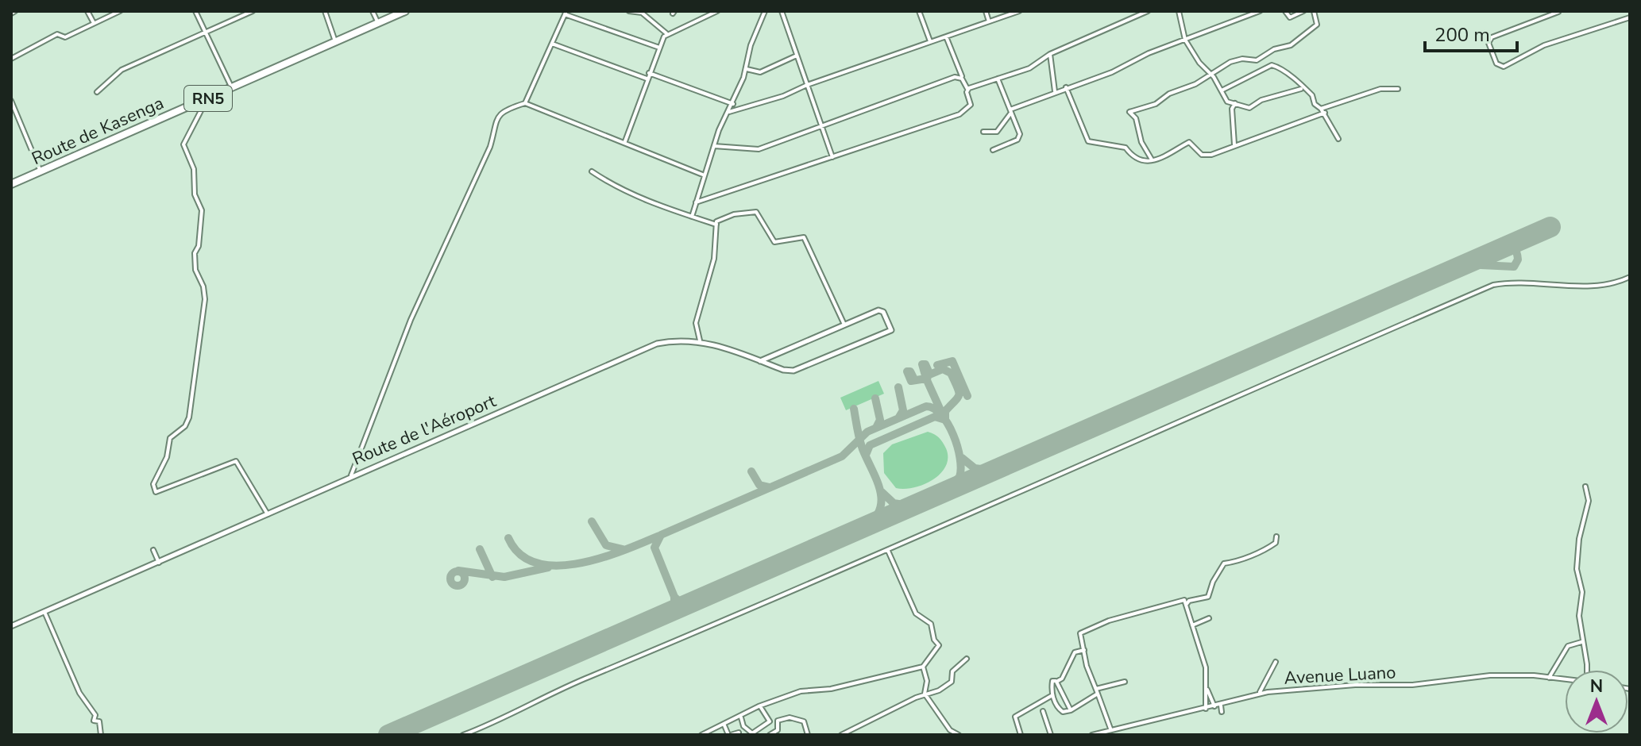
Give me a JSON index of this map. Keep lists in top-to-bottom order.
{
  "streets": {
    "highway": ["RN5", "Route de Kasenga"],
    "main road": ["Route de l'Aéroport"],
    "street": ["Avenue Luano"]
  },
  "scale_bar": "200 m",
  "north": "top"
}
